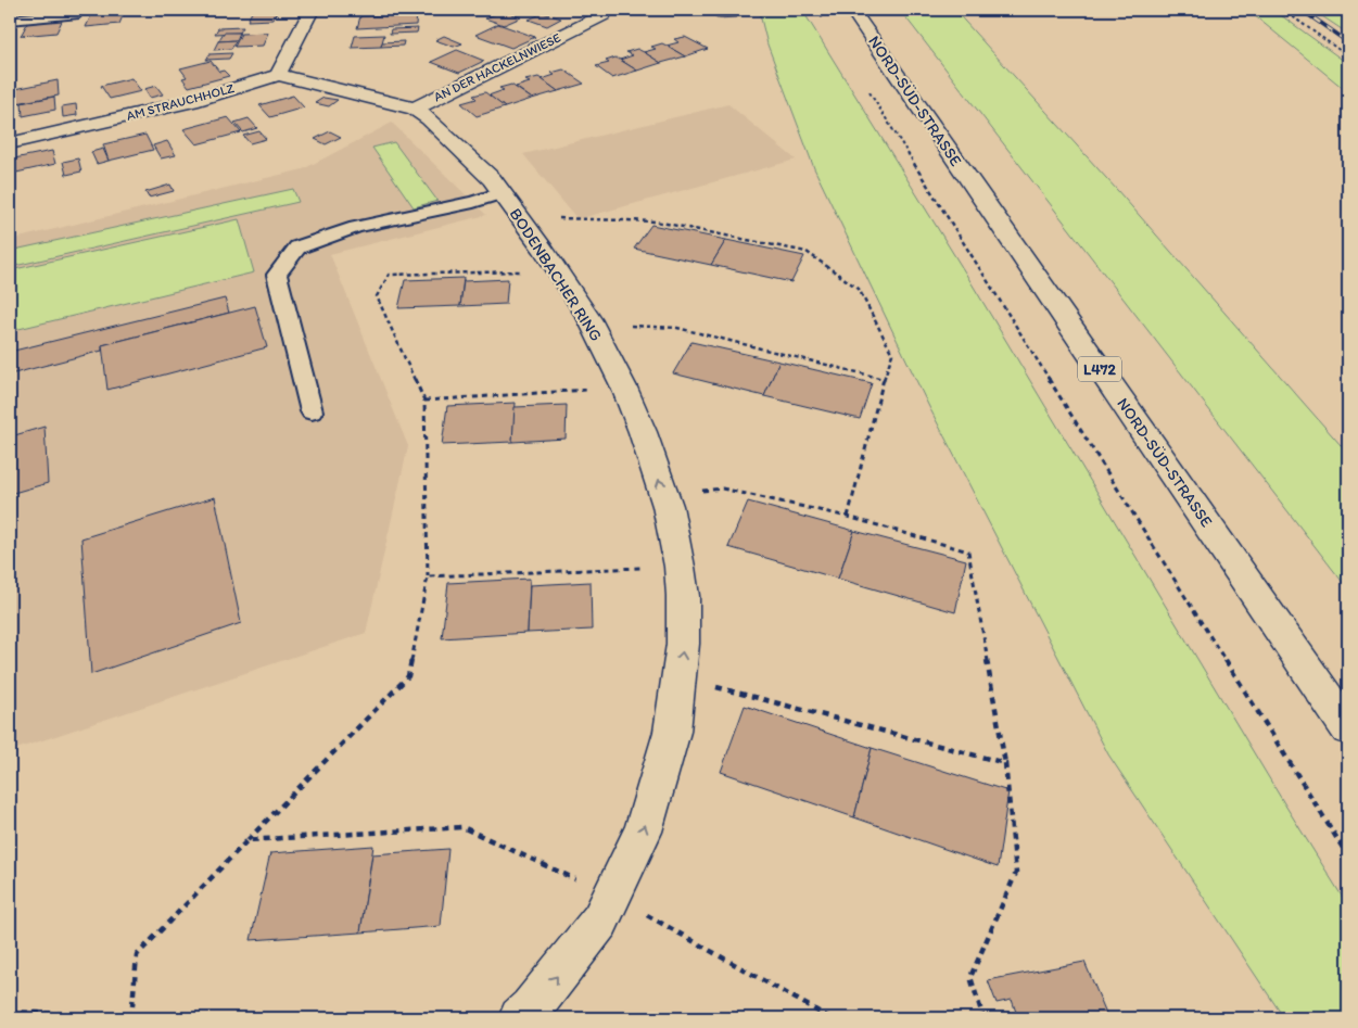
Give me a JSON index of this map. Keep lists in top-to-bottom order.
{
  "streets": {
    "street": [
      "AN DER HACKELNWIESE",
      "NORD-SÜD-STRASSE",
      "AM STRAUCHHOLZ",
      "BODENBACHER RING",
      "L472"
    ]
  },
  "crossings": [
    ["AN DER HACKELNWIESE", "BODENBACHER RING"],
    ["AM STRAUCHHOLZ", "BODENBACHER RING"]
  ],
  "one_way": ["BODENBACHER RING"]
}
